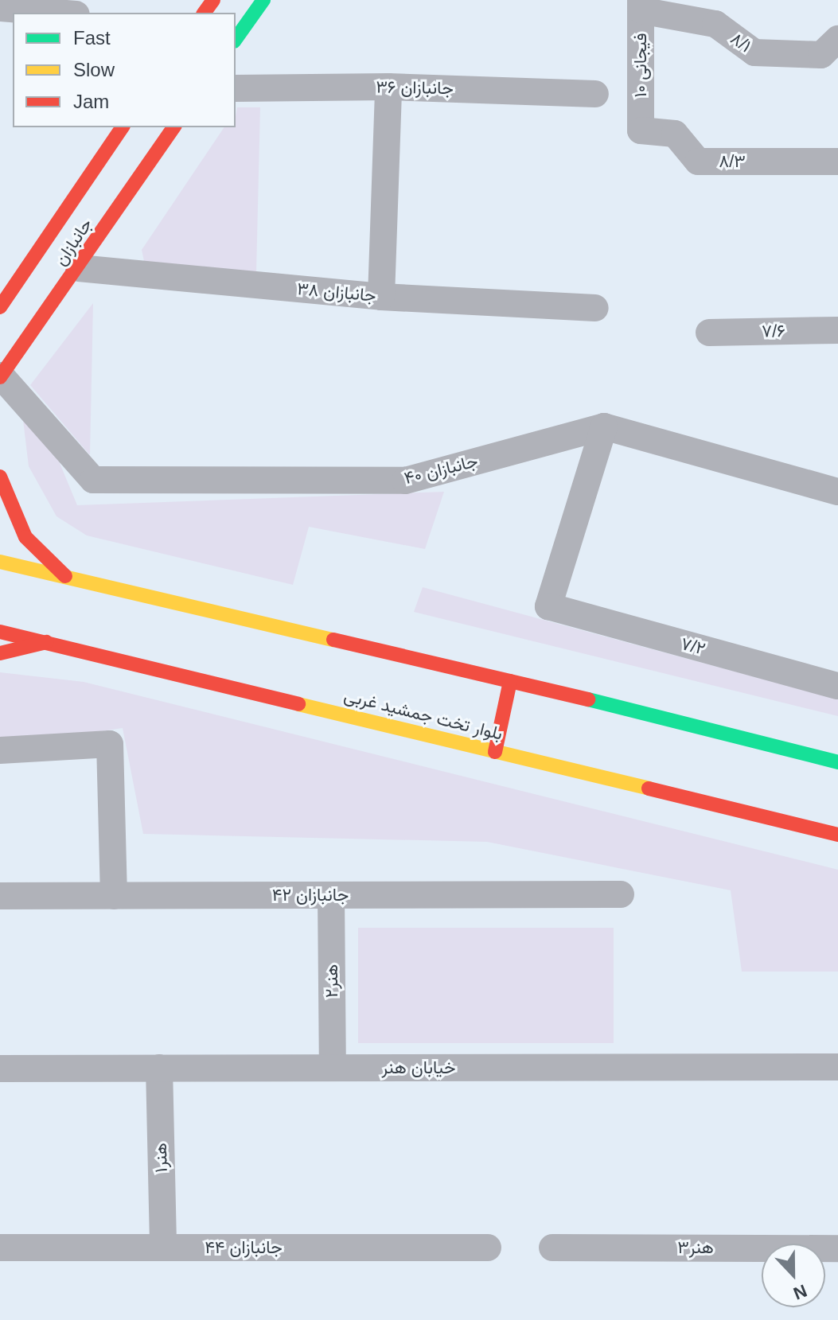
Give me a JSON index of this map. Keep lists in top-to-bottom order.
{
  "streets": {
    "main road": ["جانبازان", "بلوار تخت جمشید غربی"],
    "street": [
      "۸/۱",
      "فیجانی ۱۰",
      "۳۶ جانبازان",
      "۸/۳",
      "۳۸ جانبازان",
      "۷/۶",
      "۴۰ جانبازان",
      "۷/۲",
      "۴۲ جانبازان",
      "هنر۲",
      "خیابان هنر",
      "هنر۱",
      "۴۴ جانبازان",
      "هنر۳"
    ]
  },
  "crossings": [
    ["۸/۱", "فیجانی ۱۰"],
    ["فیجانی ۱۰", "۸/۳"],
    ["جانبازان", "۳۸ جانبازان"],
    ["جانبازان", "۴۰ جانبازان"],
    ["۴۰ جانبازان", "۷/۲"],
    ["۴۲ جانبازان", "هنر۲"],
    ["هنر۲", "خیابان هنر"],
    ["خیابان هنر", "هنر۱"],
    ["هنر۱", "۴۴ جانبازان"]
  ],
  "legend": ["Fast", "Slow", "Jam"],
  "north": "bottom"
}
